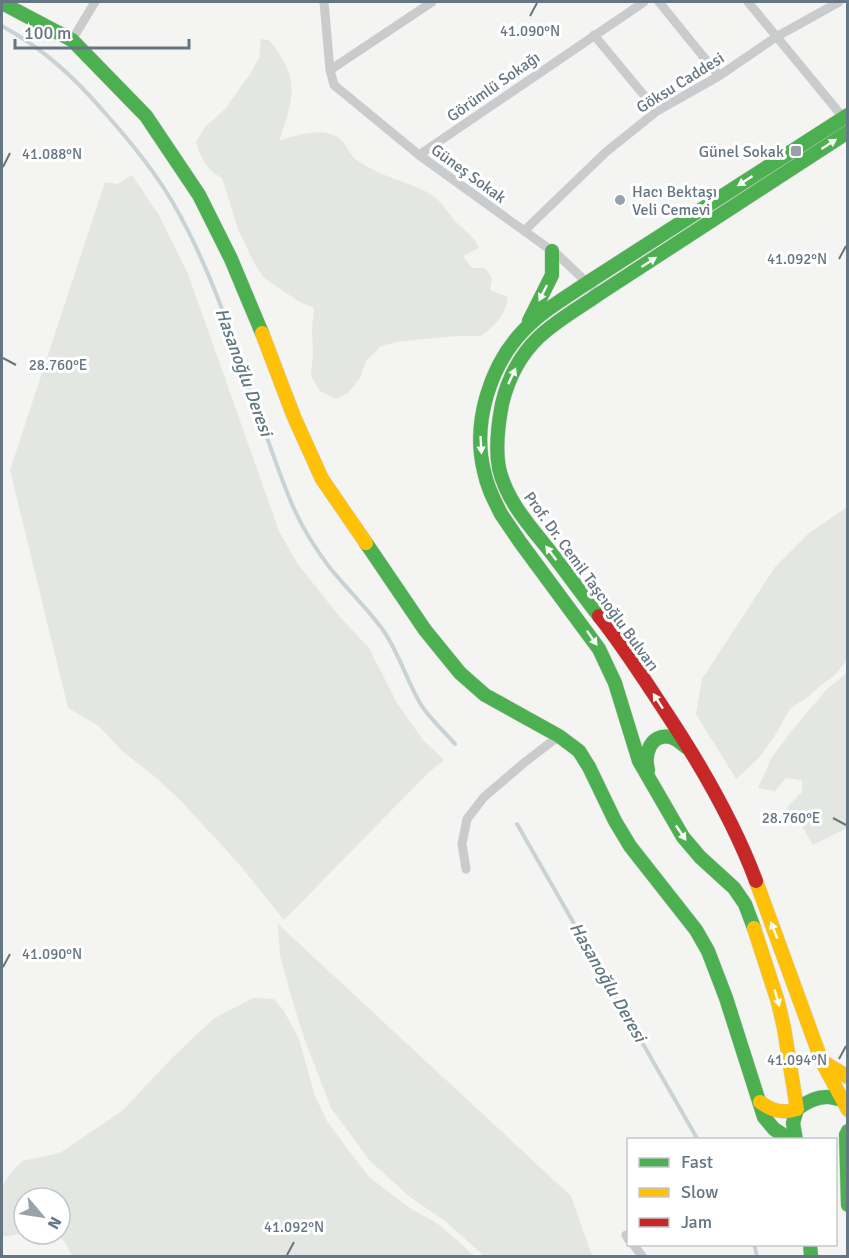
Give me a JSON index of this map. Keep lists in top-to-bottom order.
{
  "streets": {
    "main road": ["Prof. Dr. Cemil Taşcıoğlu Bulvarı"],
    "street": ["Göksu Caddesi", "Görümlü Sokağı", "Güneş Sokak"]
  },
  "crossings": [
    ["Göksu Caddesi", "Güneş Sokak"],
    ["Görümlü Sokağı", "Güneş Sokak"],
    ["Güneş Sokak", "Prof. Dr. Cemil Taşcıoğlu Bulvarı"]
  ],
  "water": ["Hasanoğlu Deresi"],
  "places": {
    "transit": ["Günel Sokak"],
    "other": ["Hacı Bektaşı Veli Cemevi"]
  },
  "legend": ["Fast", "Slow", "Jam"],
  "scale_bar": "100 m",
  "north": "bottom right",
  "coordinates": [
    "41.090°N",
    "41.088°N",
    "41.092°N",
    "28.760°E",
    "41.094°N"
  ]
}
